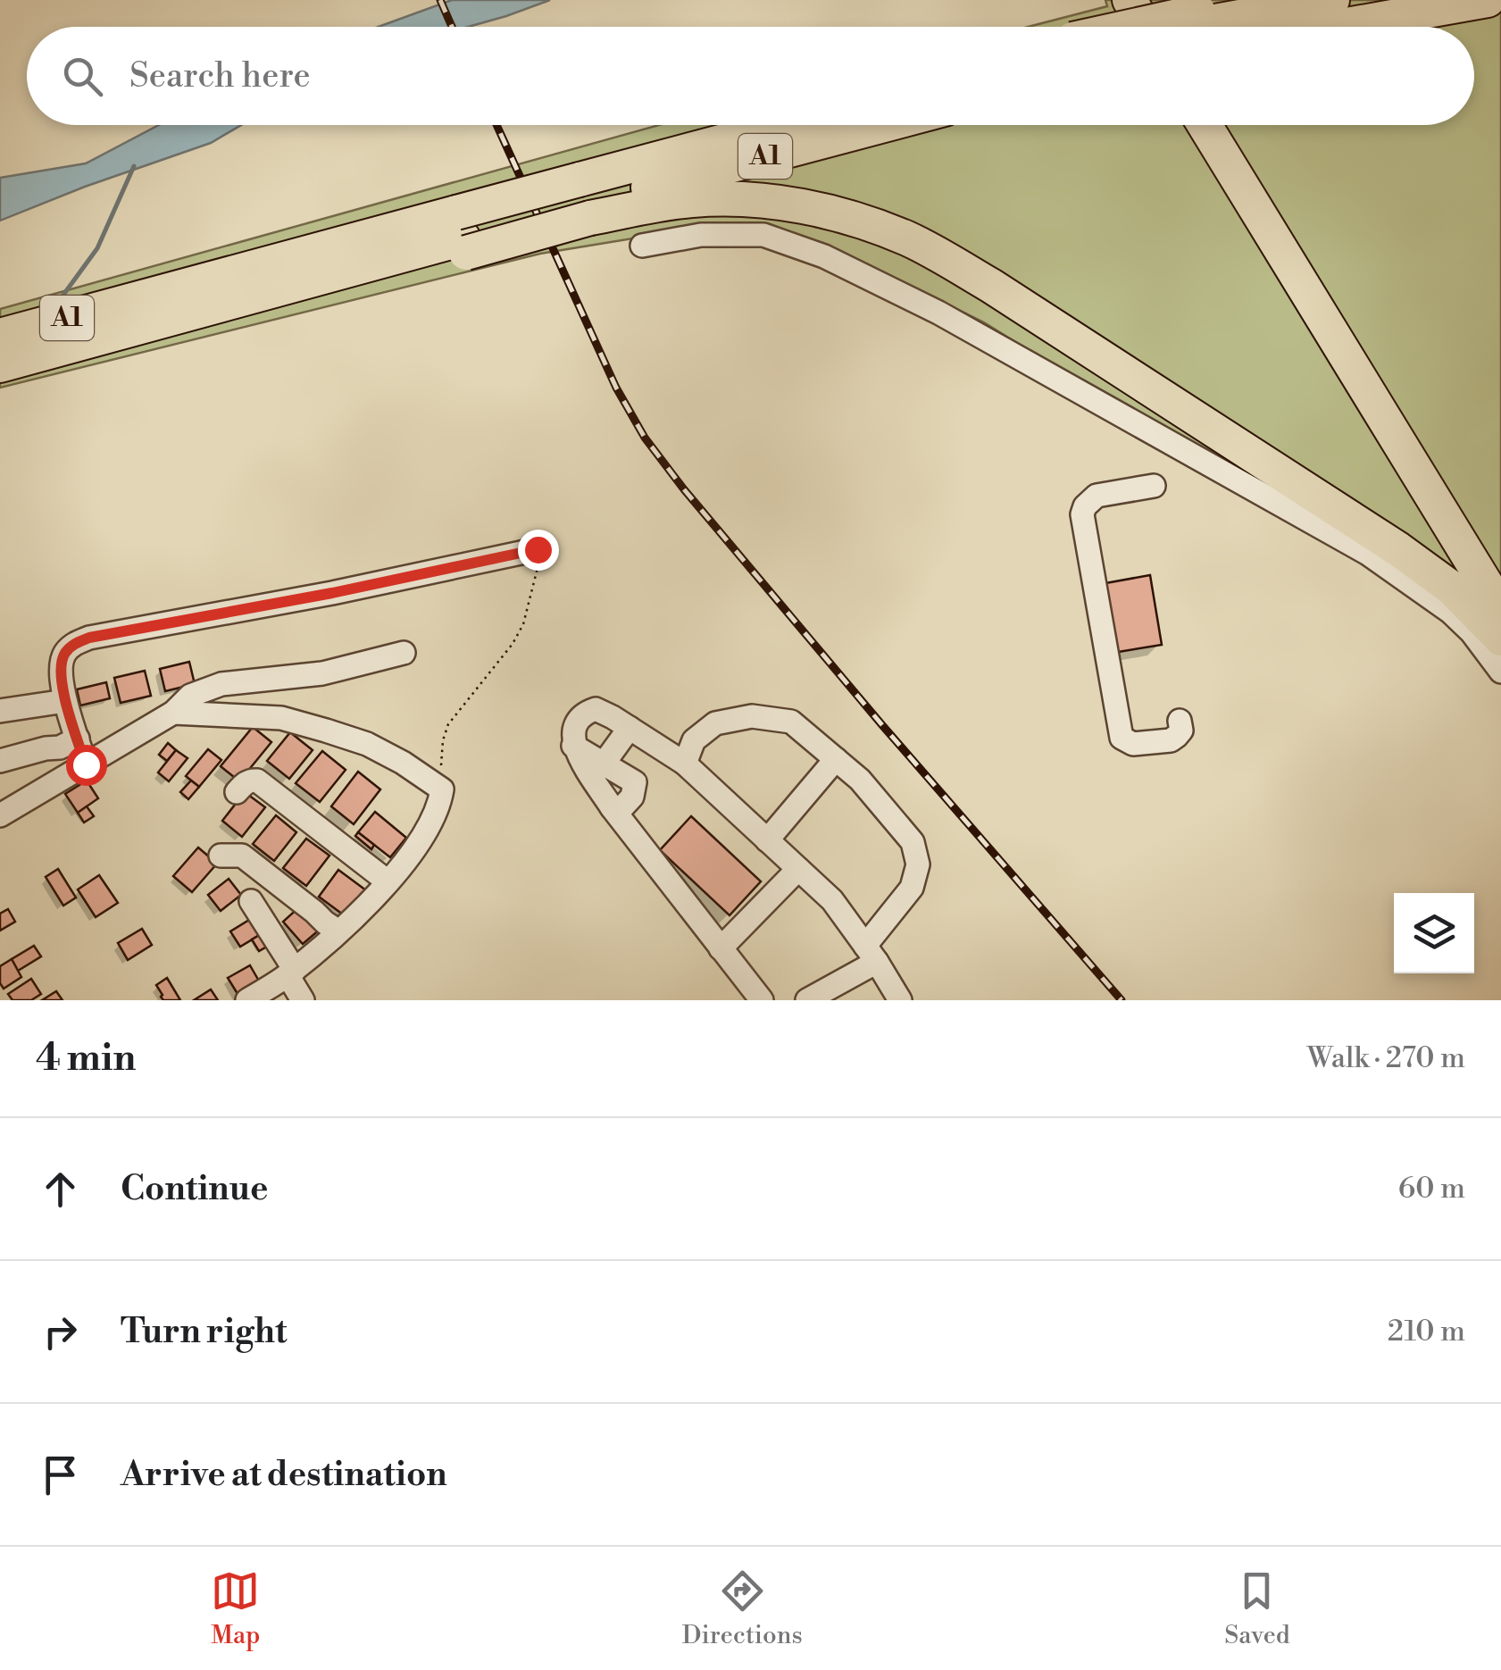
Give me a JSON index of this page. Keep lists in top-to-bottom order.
{
  "streets": {
    "highway": ["A1"]
  },
  "page": {
    "search": "Search here",
    "heading": ["4 min", "Walk · 270 m"],
    "list": [
      ["Continue", "60 m"],
      ["Turn right", "210 m"],
      "Arrive at destination"
    ],
    "nav": ["Map", "Directions", "Saved"]
  }
}
